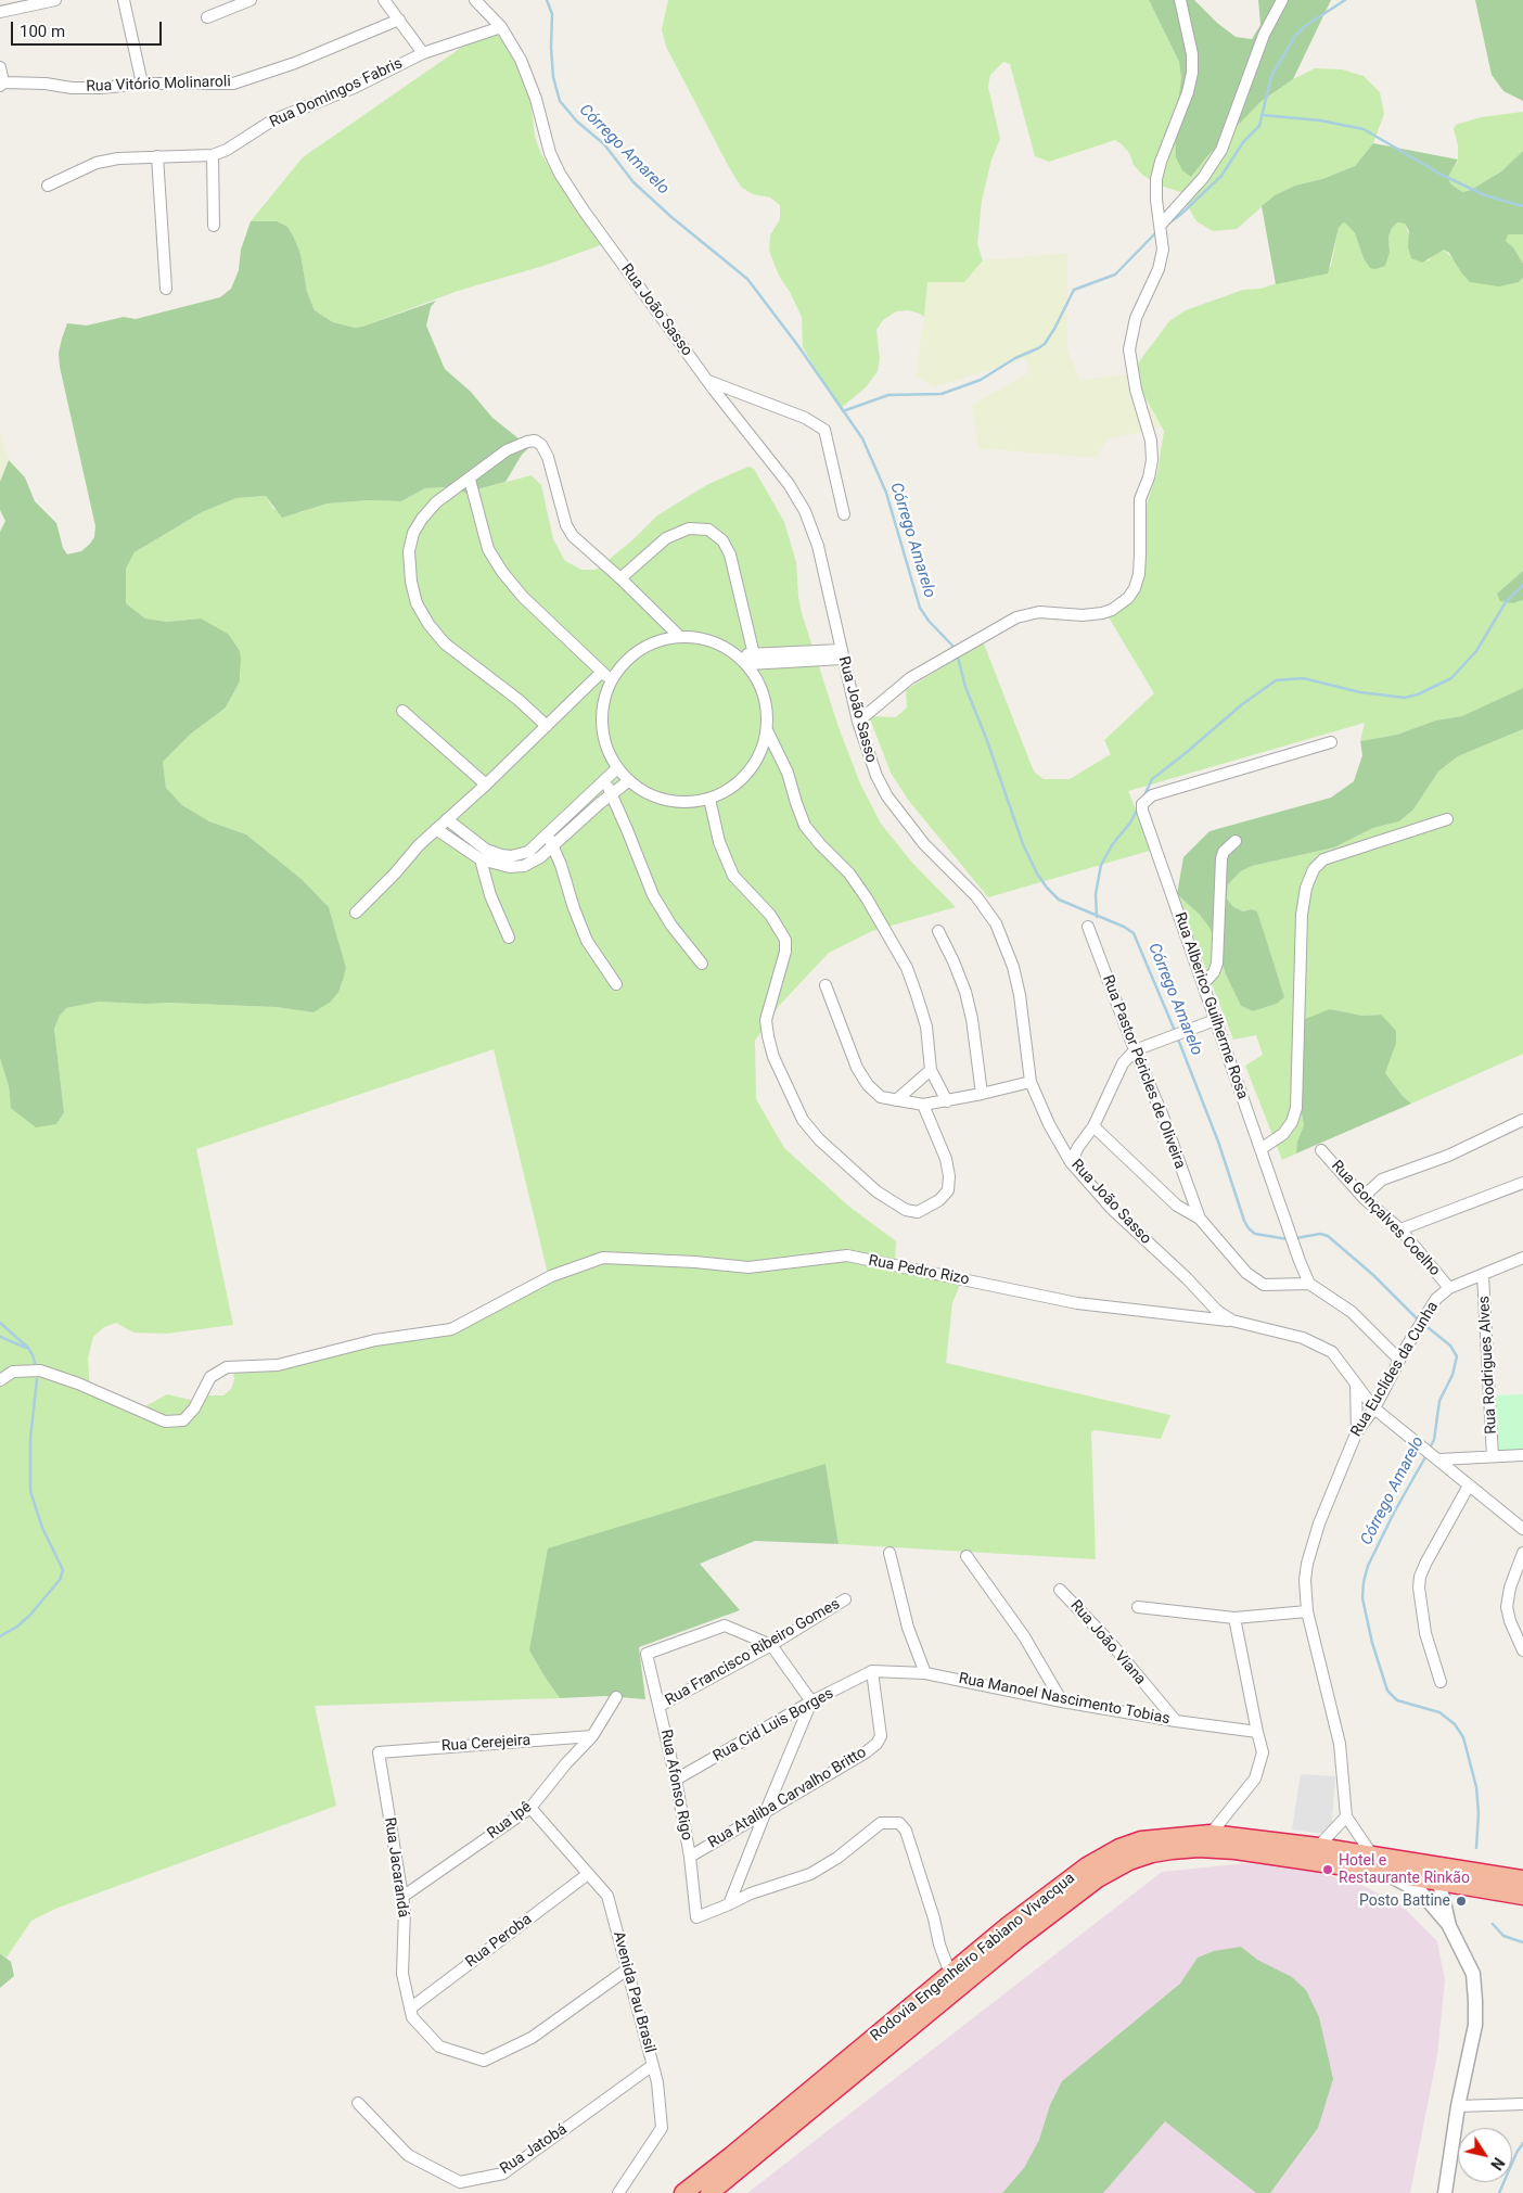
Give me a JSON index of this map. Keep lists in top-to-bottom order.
{
  "streets": {
    "highway": ["Rodovia Engenheiro Fabiano Vivacqua"],
    "street": [
      "Rua Vitório Molinaroli",
      "Rua Domingos Fabris",
      "Rua João Sasso",
      "Rua Alberico Guilherme Rosa",
      "Rua Pastor Péricles de Oliveira",
      "Rua Gonçalves Coelho",
      "Rua Pedro Rizo",
      "Rua Rodrigues Alves",
      "Rua Euclides da Cunha",
      "Rua João Viana",
      "Rua Francisco Ribeiro Gomes",
      "Rua Manoel Nascimento Tobias",
      "Rua Cid Luis Borges",
      "Rua Cerejeira",
      "Rua Afonso Rigo",
      "Rua Ataliba Carvalho Britto",
      "Rua Ipê",
      "Rua Jacarandá",
      "Rua Peroba",
      "Avenida Pau Brasil",
      "Rua Jatobá"
    ]
  },
  "crossings": [
    ["Rua Domingos Fabris", "Rua João Sasso"],
    ["Rua João Sasso", "Rua Pedro Rizo"],
    ["Rua João Sasso", "Rua Euclides da Cunha"],
    ["Rua Gonçalves Coelho", "Rua Euclides da Cunha"],
    ["Rua Rodrigues Alves", "Rua Euclides da Cunha"],
    ["Rua Euclides da Cunha", "Rodovia Engenheiro Fabiano Vivacqua"],
    ["Rua João Viana", "Rua Manoel Nascimento Tobias"],
    ["Rua Francisco Ribeiro Gomes", "Rua Afonso Rigo"],
    ["Rua Manoel Nascimento Tobias", "Rua Cid Luis Borges"],
    ["Rua Manoel Nascimento Tobias", "Rua Ataliba Carvalho Britto"],
    ["Rua Cid Luis Borges", "Rua Afonso Rigo"],
    ["Rua Cid Luis Borges", "Rua Ataliba Carvalho Britto"],
    ["Rua Cerejeira", "Rua Ipê"],
    ["Rua Cerejeira", "Rua Jacarandá"],
    ["Rua Afonso Rigo", "Rua Ataliba Carvalho Britto"],
    ["Rua Ipê", "Rua Jacarandá"],
    ["Rua Ipê", "Avenida Pau Brasil"],
    ["Rua Jacarandá", "Rua Peroba"],
    ["Rua Jacarandá", "Avenida Pau Brasil"],
    ["Rua Peroba", "Avenida Pau Brasil"],
    ["Avenida Pau Brasil", "Rua Jatobá"]
  ],
  "water": ["Córrego Amarelo"],
  "places": ["Hotel e Restaurante Rinkão", "Posto Battine"],
  "scale_bar": "100 m",
  "north": "bottom right"
}
